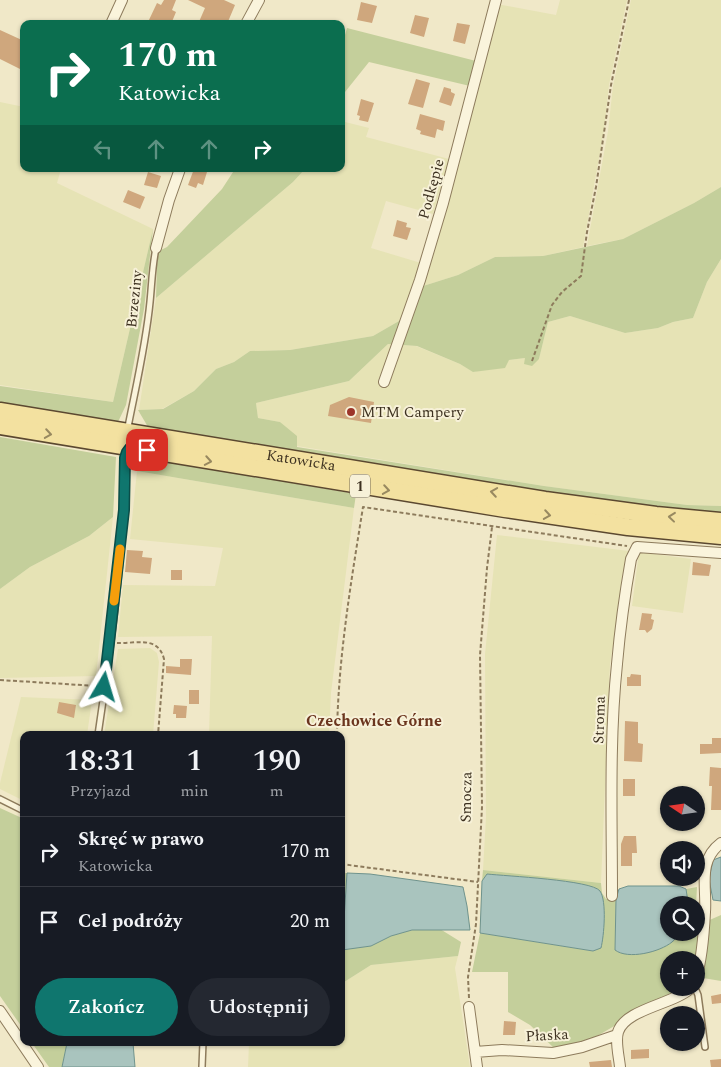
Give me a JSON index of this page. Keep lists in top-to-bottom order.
{
  "streets": {
    "main road": ["Katowicka", "1"],
    "street": [
      "Podkępie",
      "Brzeziny",
      "Stroma",
      "Płaska"
    ],
    "path": ["Smocza"]
  },
  "crossings": [
    ["Brzeziny", "Katowicka"]
  ],
  "districts": ["Czechowice Górne"],
  "places": ["MTM Campery"],
  "north": "left",
  "page": {
    "turn": ["170 m", "Katowicka"],
    "eta": [
      "18:31",
      "Przyjazd",
      "1",
      "min",
      "190",
      "m"
    ],
    "map_buttons": ["+", "−"],
    "list": [
      {
        "name": "Skręć w prawo",
        "note": "Katowicka",
        "value": "170 m"
      },
      {
        "name": "Cel podróży",
        "value": "20 m"
      }
    ],
    "buttons": ["Zakończ", "Udostępnij"]
  }
}
